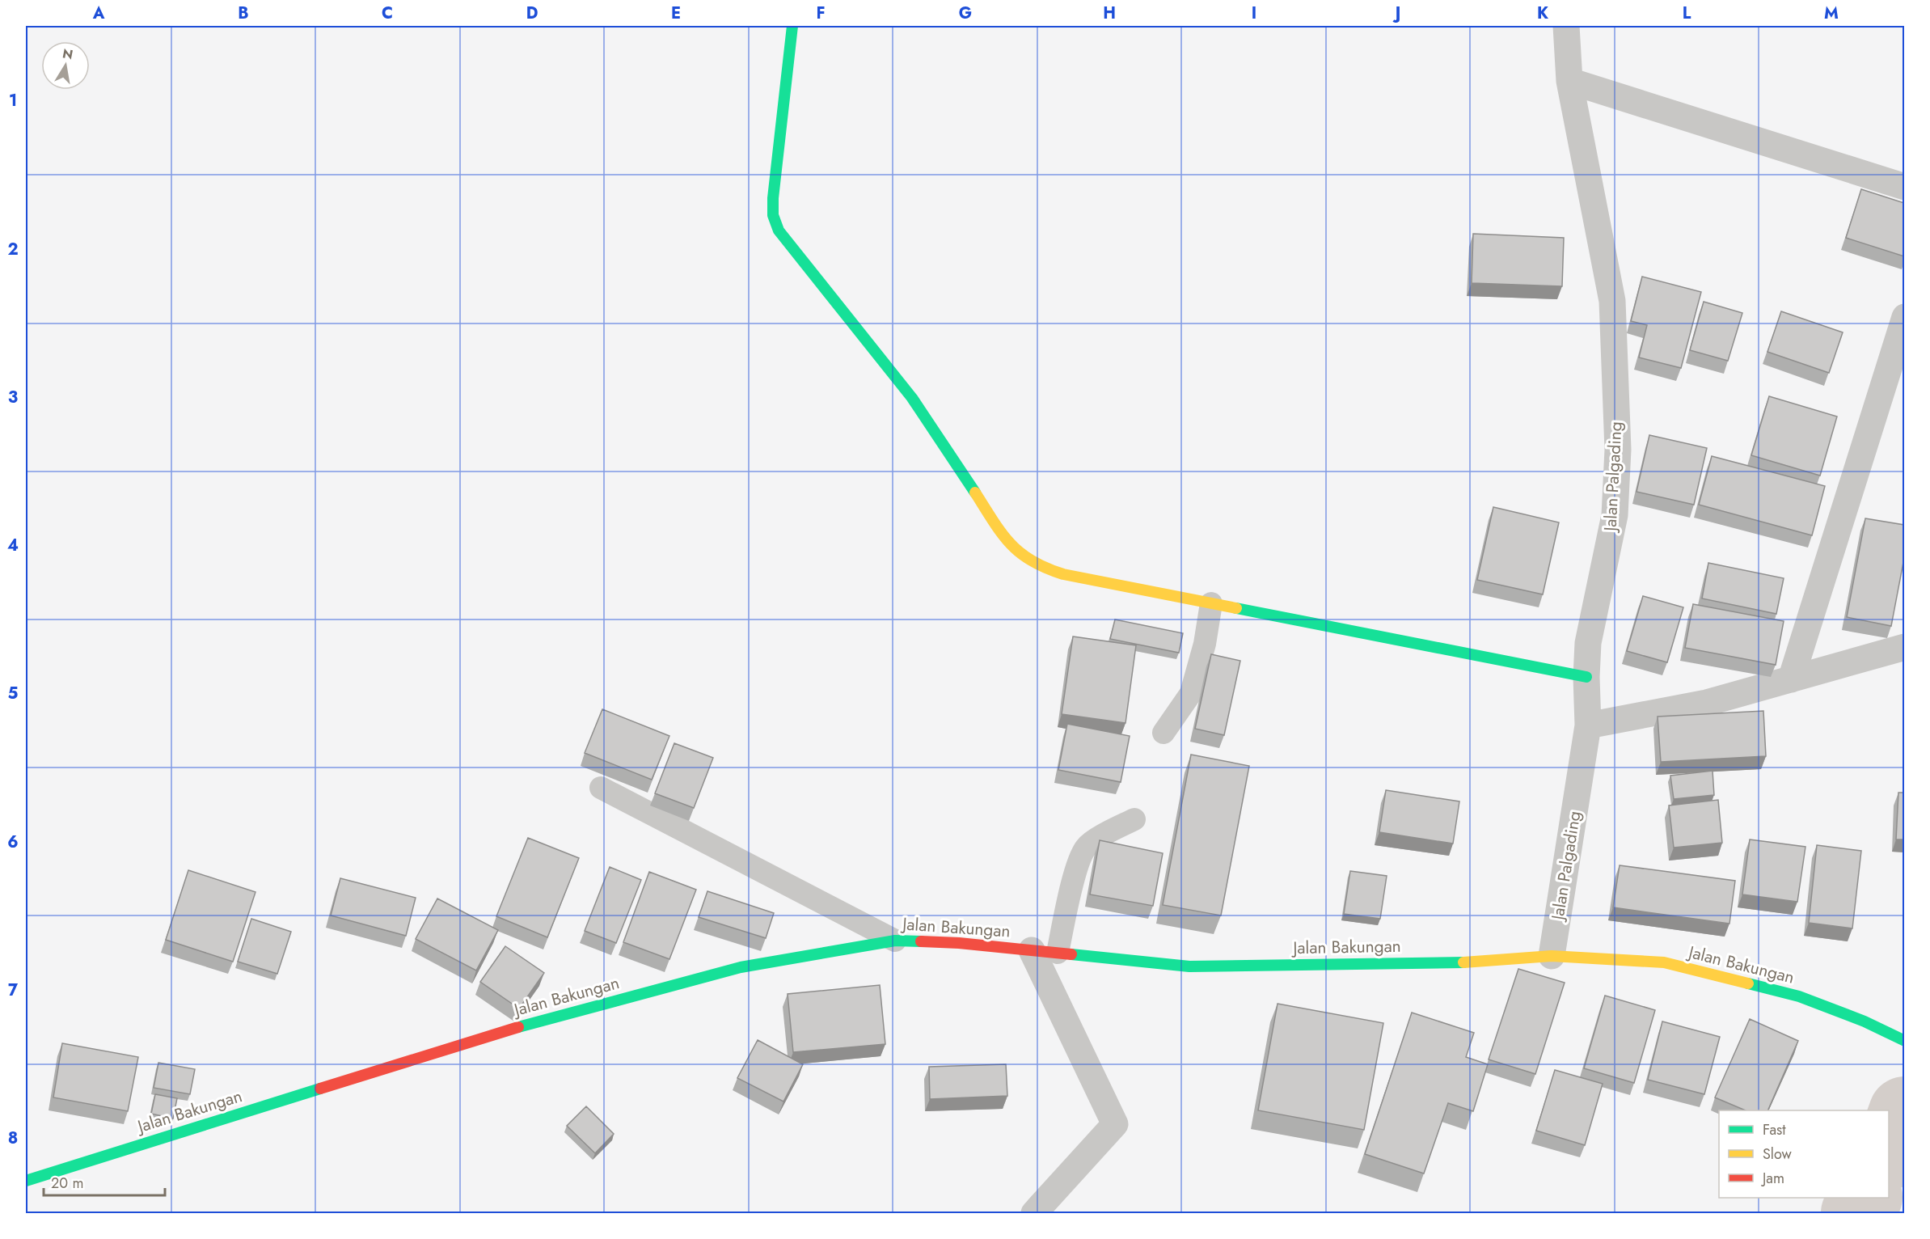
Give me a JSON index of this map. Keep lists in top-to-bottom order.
{
  "streets": {
    "main road": ["Jalan Bakungan"],
    "street": ["Jalan Palgading"]
  },
  "crossings": [
    ["Jalan Palgading", "Jalan Bakungan"]
  ],
  "legend": ["Fast", "Slow", "Jam"],
  "scale_bar": "20 m",
  "north": "top",
  "grid": {
    "columns": [
      "A",
      "B",
      "C",
      "D",
      "E",
      "F",
      "G",
      "H",
      "I",
      "J",
      "K",
      "L",
      "M"
    ],
    "rows": [
      "1",
      "2",
      "3",
      "4",
      "5",
      "6",
      "7",
      "8"
    ]
  }
}
